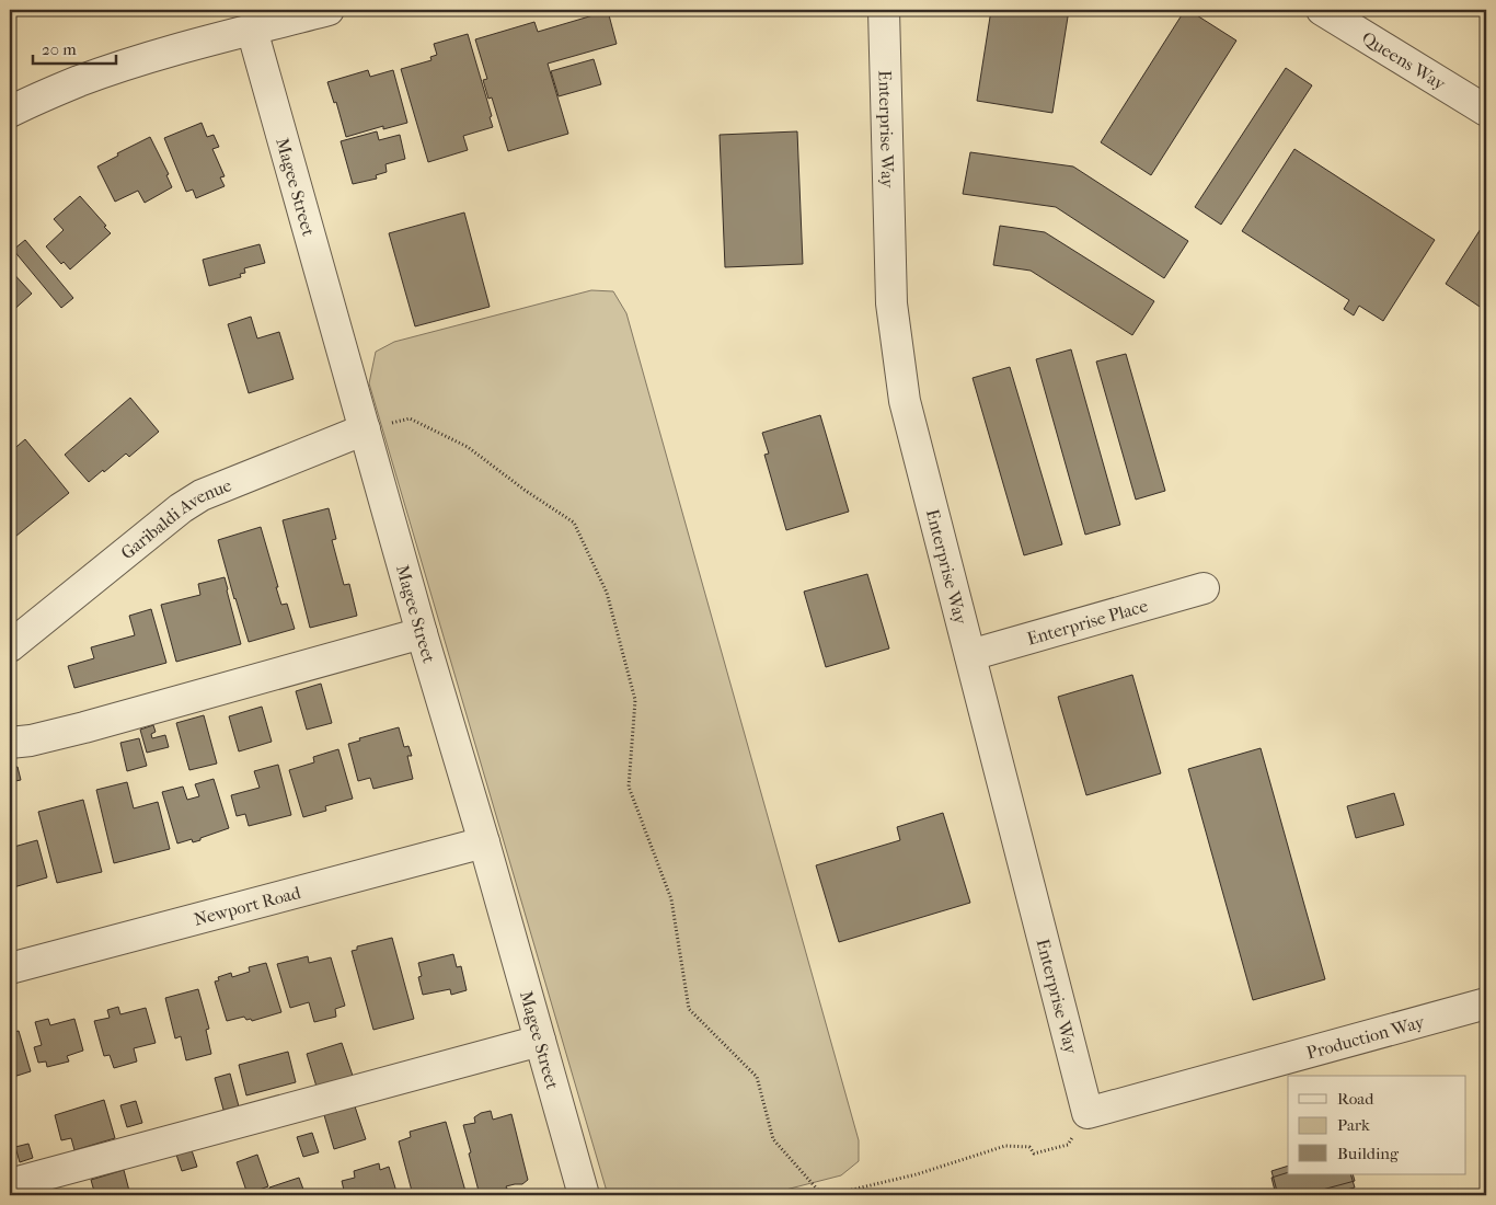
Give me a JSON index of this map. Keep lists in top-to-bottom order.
{
  "streets": {
    "street": [
      "Queens Way",
      "Enterprise Way",
      "Magee Street",
      "Garibaldi Avenue",
      "Enterprise Place",
      "Newport Road",
      "Production Way"
    ]
  },
  "crossings": [
    ["Enterprise Way", "Enterprise Place"],
    ["Enterprise Way", "Production Way"],
    ["Magee Street", "Garibaldi Avenue"],
    ["Magee Street", "Newport Road"]
  ],
  "legend": ["Road", "Park", "Building"],
  "scale_bar": "20 m"
}
